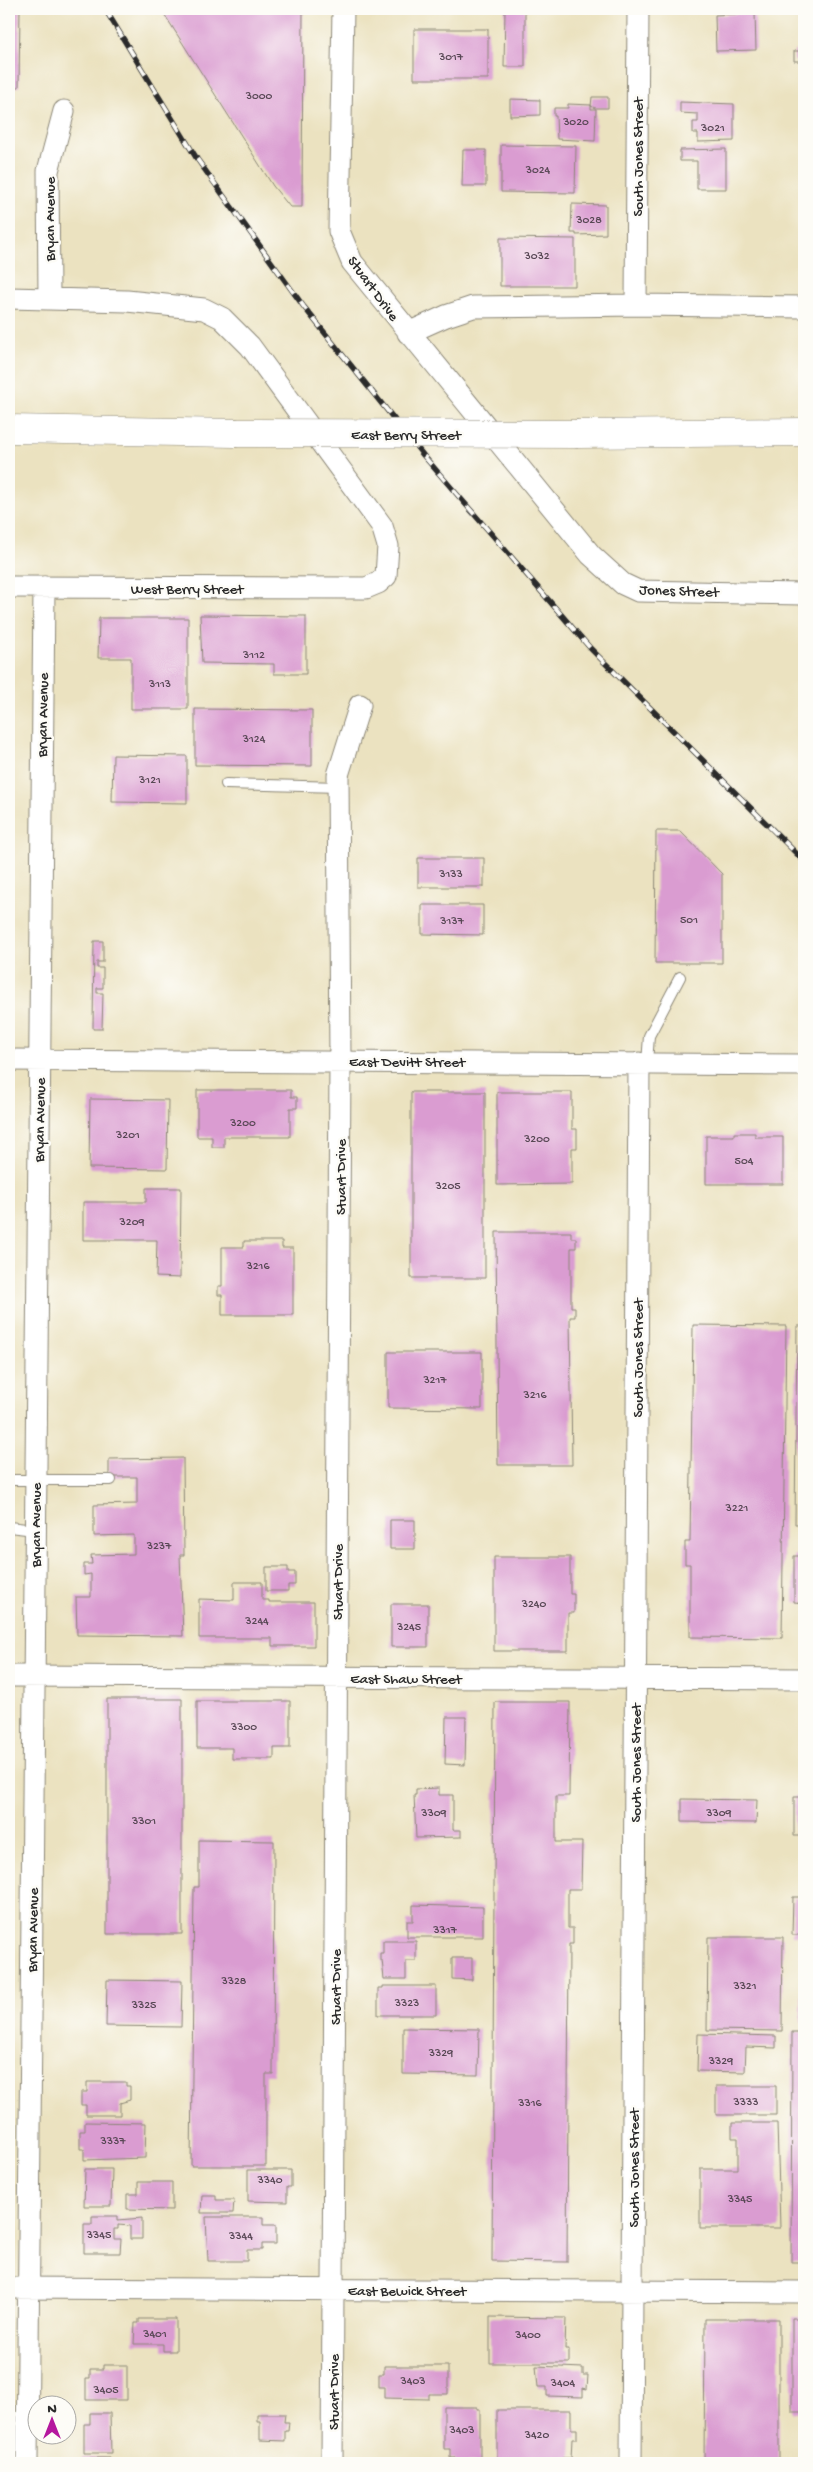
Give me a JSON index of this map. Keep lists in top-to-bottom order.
{
  "streets": {
    "main road": ["East Berry Street"],
    "street": [
      "South Jones Street",
      "Bryan Avenue",
      "Stuart Drive",
      "West Berry Street",
      "Jones Street",
      "East Devitt Street",
      "East Shaw Street",
      "East Bewick Street"
    ]
  },
  "crossings": [
    ["South Jones Street", "East Devitt Street"],
    ["South Jones Street", "East Shaw Street"],
    ["South Jones Street", "East Bewick Street"],
    ["Bryan Avenue", "West Berry Street"],
    ["Bryan Avenue", "East Devitt Street"],
    ["Bryan Avenue", "East Shaw Street"],
    ["Bryan Avenue", "East Bewick Street"],
    ["Stuart Drive", "Jones Street"],
    ["Stuart Drive", "East Devitt Street"],
    ["Stuart Drive", "East Shaw Street"],
    ["Stuart Drive", "East Bewick Street"]
  ],
  "house_numbers": [
    "3017",
    "3000",
    "3020",
    "3021",
    "3024",
    "3028",
    "3032",
    "3112",
    "3113",
    "3124",
    "3121",
    "3133",
    "501",
    "3137",
    "3200",
    "3201",
    "3200",
    "504",
    "3205",
    "3209",
    "3216",
    "3217",
    "3216",
    "3221",
    "3237",
    "3240",
    "3244",
    "3245",
    "3300",
    "3309",
    "3309",
    "3301",
    "3317",
    "3328",
    "3321",
    "3323",
    "3325",
    "3329",
    "3329",
    "3333",
    "3316",
    "3337",
    "3340",
    "3345",
    "3345",
    "3344",
    "3401",
    "3400",
    "3403",
    "3404",
    "3405",
    "3403",
    "3420"
  ],
  "north": "top"
}
